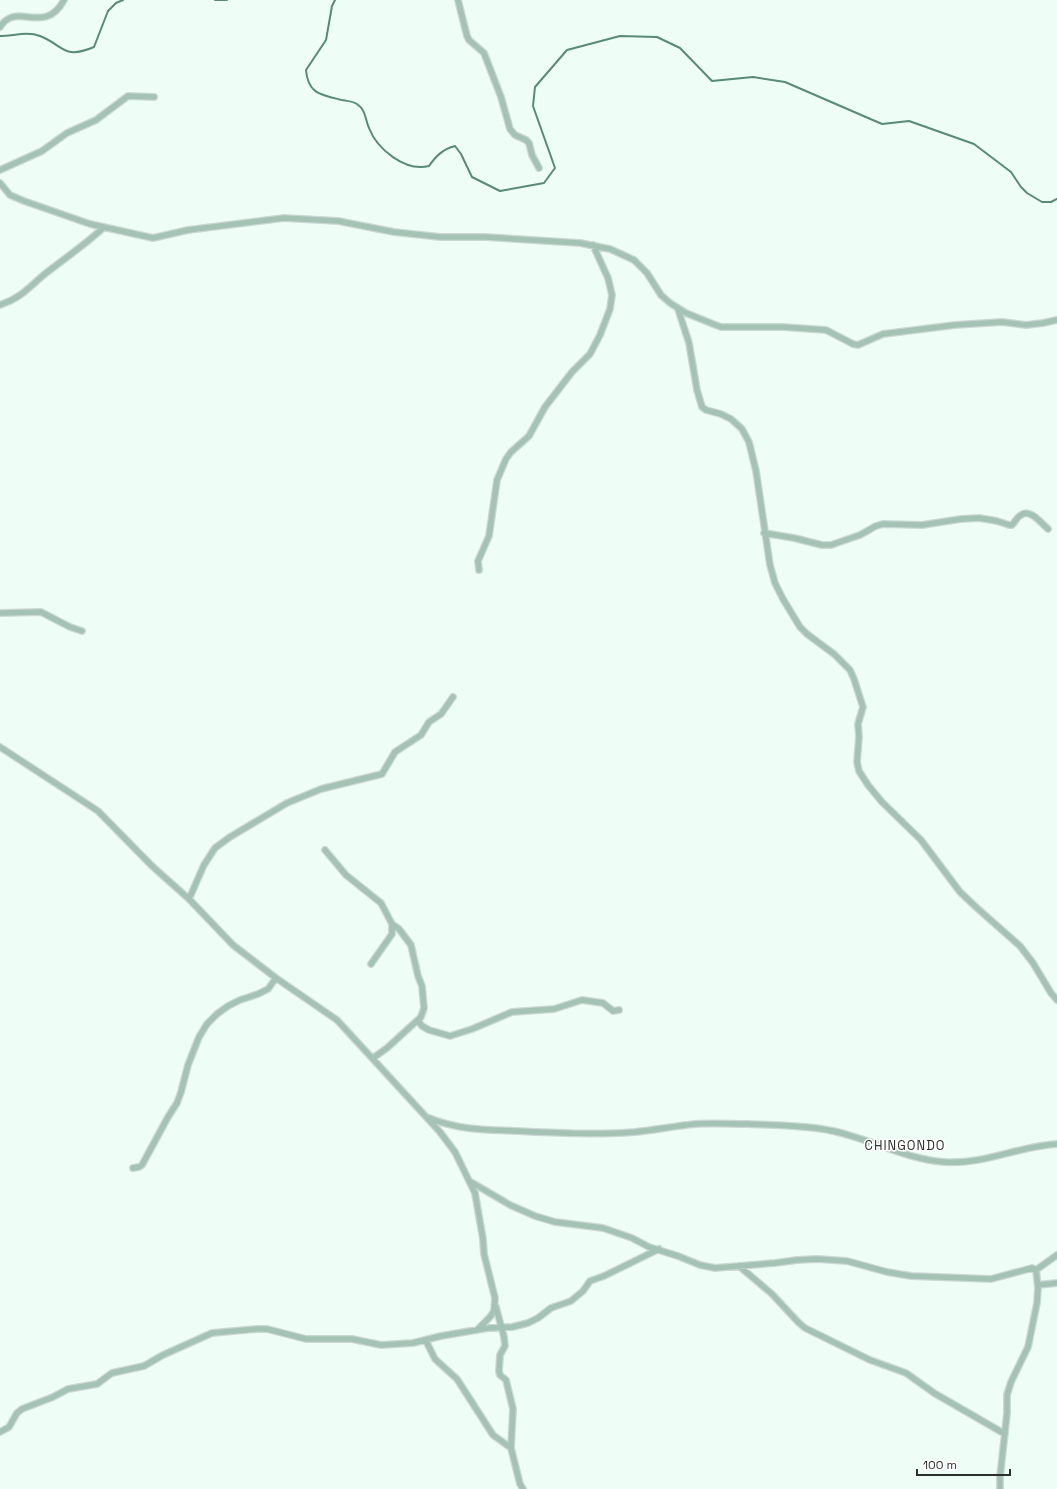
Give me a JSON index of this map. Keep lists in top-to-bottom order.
{
  "districts": ["CHINGONDO"],
  "scale_bar": "100 m"
}
